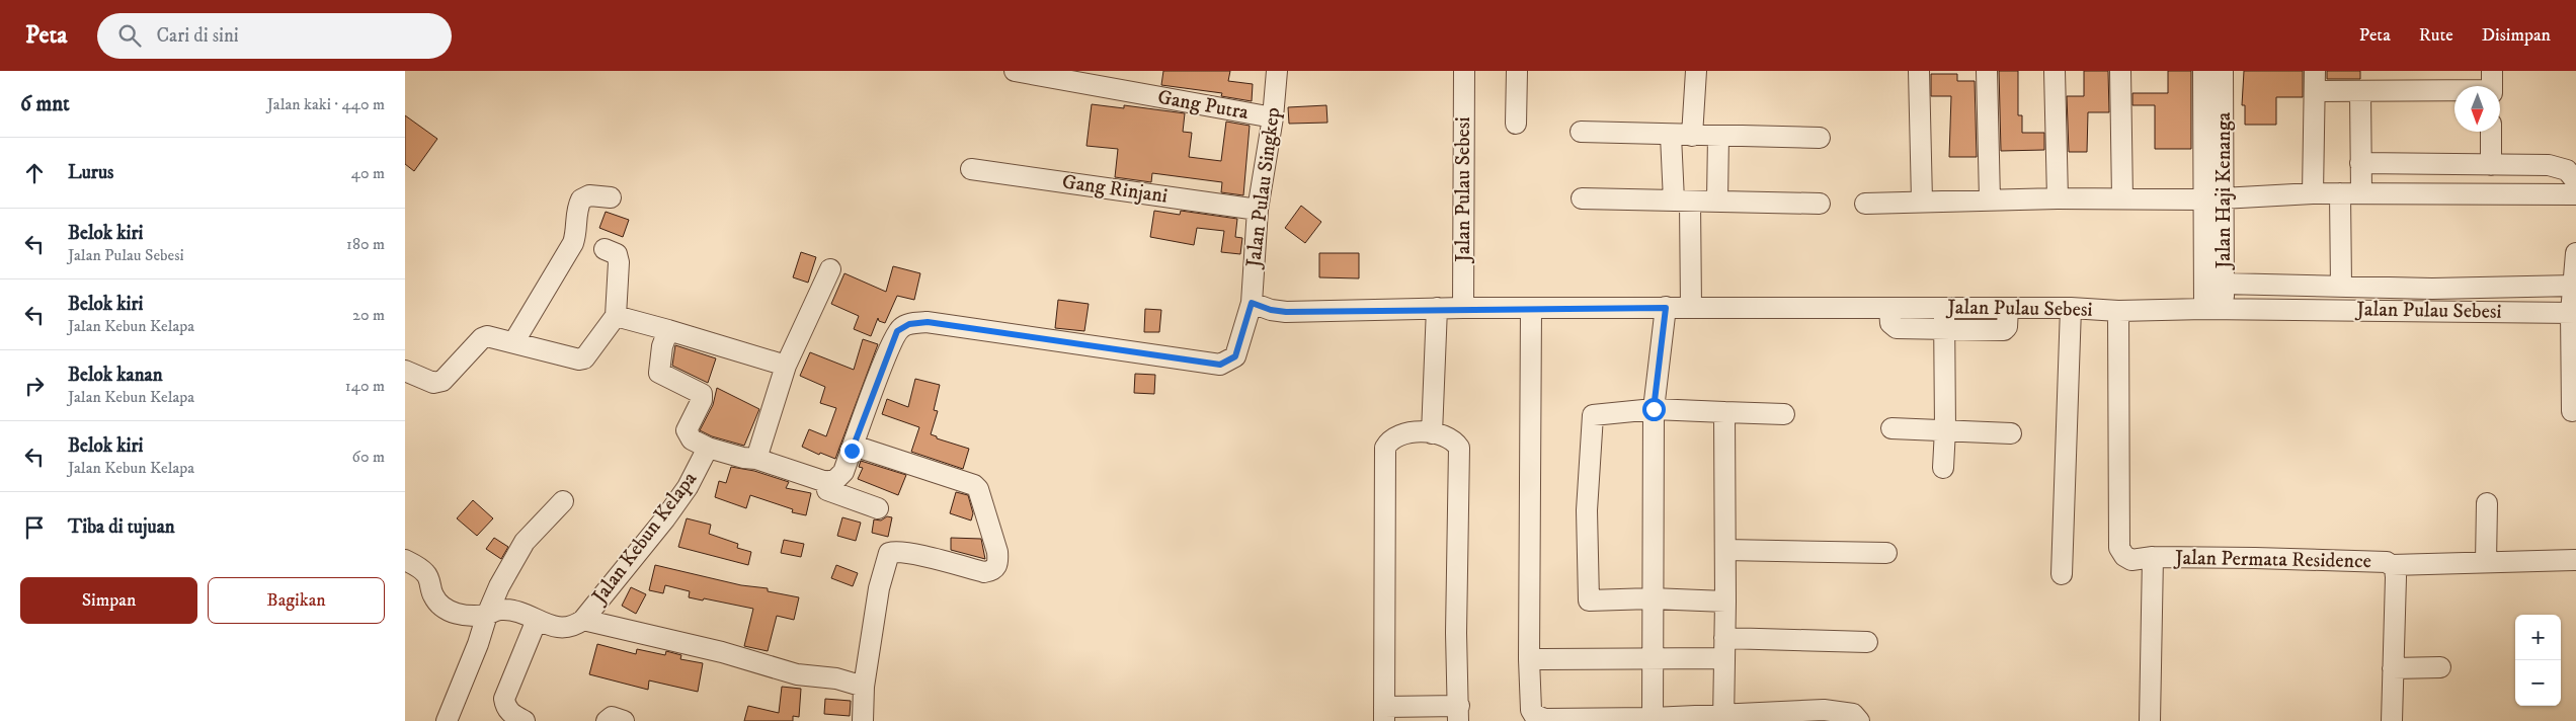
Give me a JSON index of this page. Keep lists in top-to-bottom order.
{
  "streets": {
    "street": [
      "Gang Putra",
      "Jalan Pulau Singkep",
      "Gang Rinjani",
      "Jalan Pulau Sebesi",
      "Jalan Haji Kenanga",
      "Jalan Kebun Kelapa",
      "Jalan Permata Residence"
    ]
  },
  "crossings": [
    ["Gang Putra", "Jalan Pulau Singkep"],
    ["Jalan Pulau Singkep", "Gang Rinjani"],
    ["Jalan Pulau Singkep", "Jalan Pulau Sebesi"],
    ["Jalan Pulau Sebesi", "Jalan Haji Kenanga"],
    ["Jalan Pulau Sebesi", "Jalan Permata Residence"]
  ],
  "north": "bottom",
  "page": {
    "header": "Peta",
    "search": "Cari di sini",
    "nav": ["Peta", "Rute", "Disimpan"],
    "heading": ["6 mnt", "Jalan kaki · 440 m"],
    "list": [
      ["Lurus", "40 m"],
      ["Belok kiri", "Jalan Pulau Sebesi", "180 m"],
      ["Belok kiri", "Jalan Kebun Kelapa", "20 m"],
      ["Belok kanan", "Jalan Kebun Kelapa", "140 m"],
      ["Belok kiri", "Jalan Kebun Kelapa", "60 m"],
      "Tiba di tujuan"
    ],
    "buttons": ["Simpan", "Bagikan"],
    "map_buttons": ["+", "−"]
  }
}
